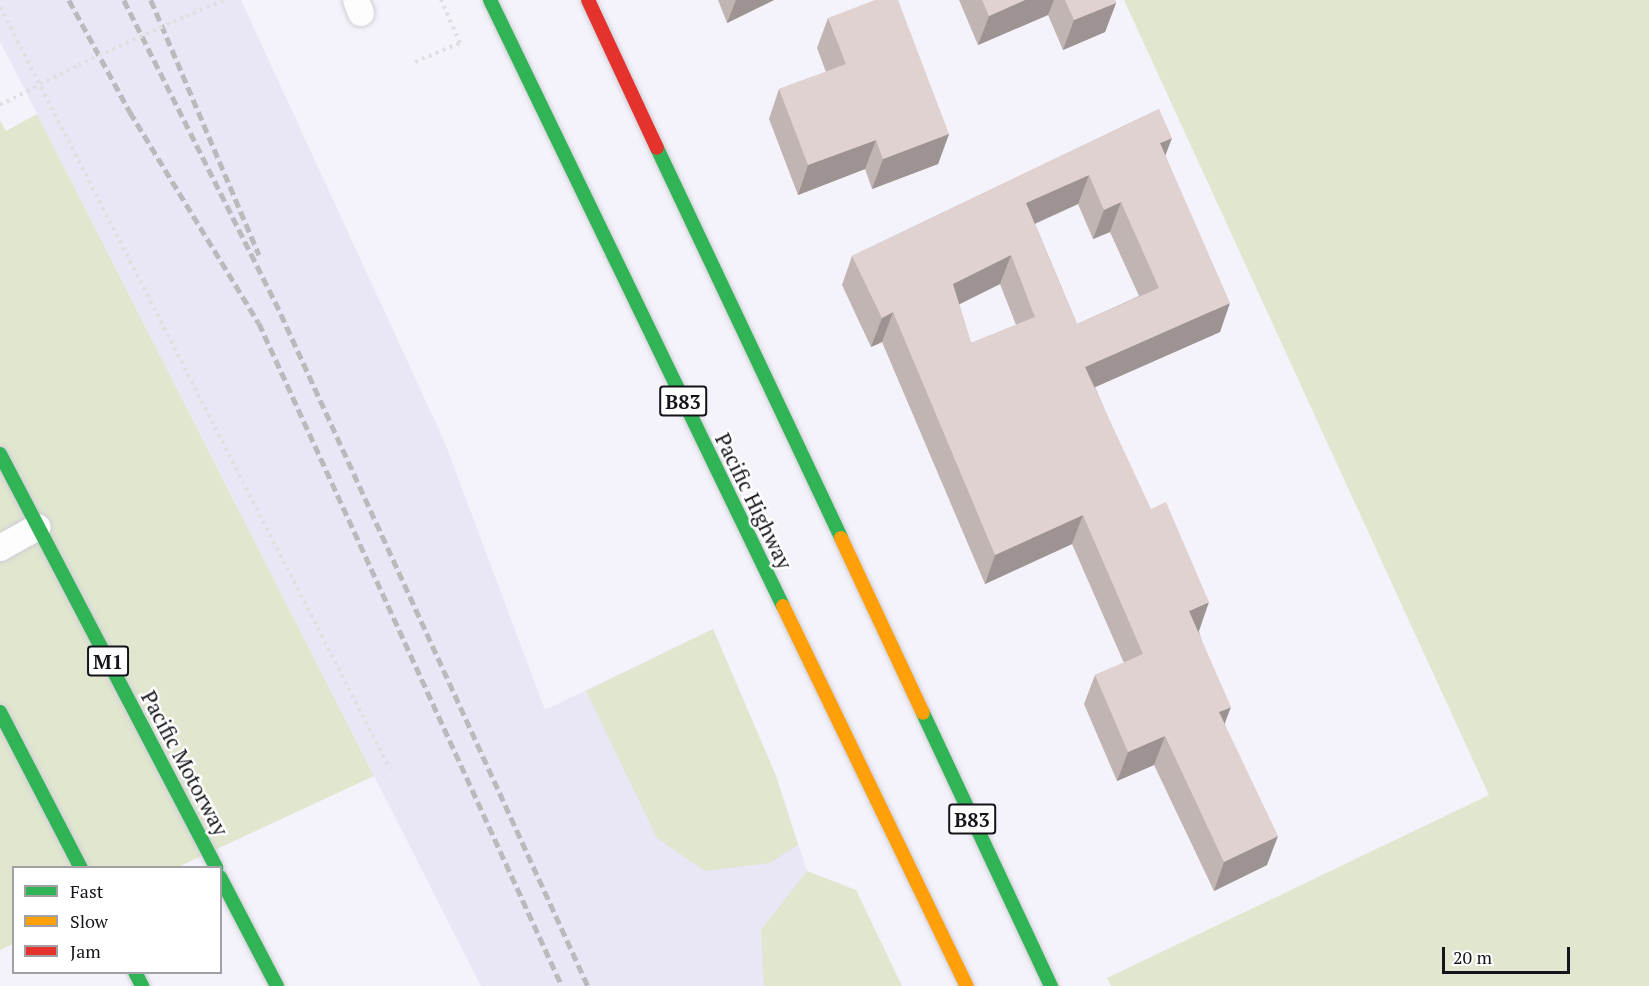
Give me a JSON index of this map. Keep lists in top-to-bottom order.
{
  "streets": {
    "main road": [
      "B83",
      "Pacific Highway",
      "M1",
      "Pacific Motorway"
    ]
  },
  "legend": ["Fast", "Slow", "Jam"],
  "scale_bar": "20 m"
}
